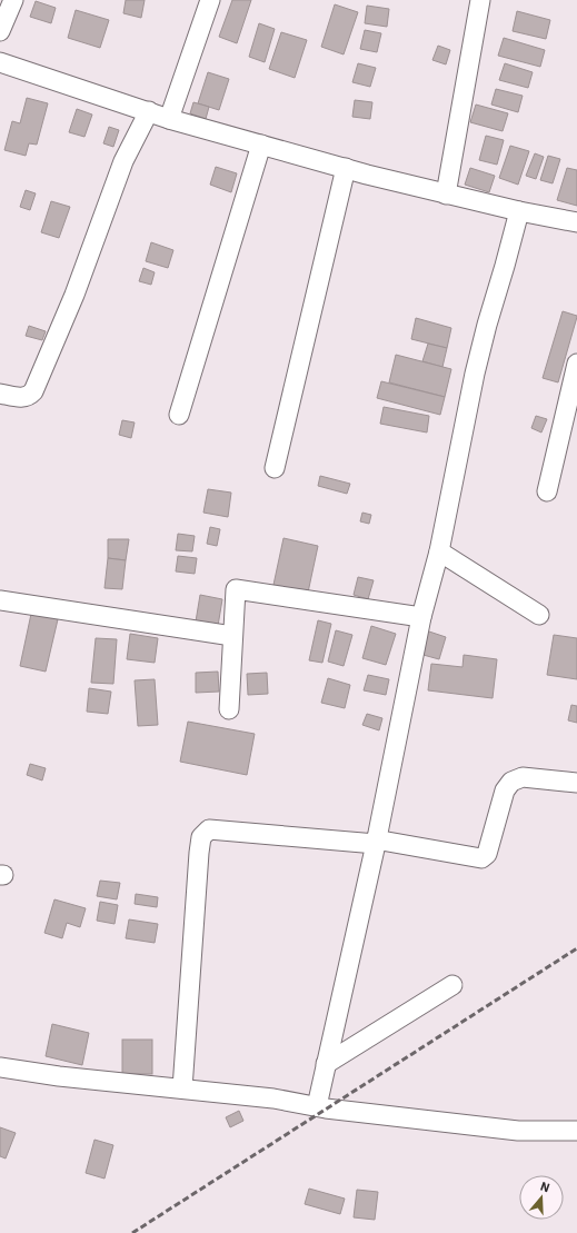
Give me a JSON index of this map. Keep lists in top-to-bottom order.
{
  "north": "top"
}
